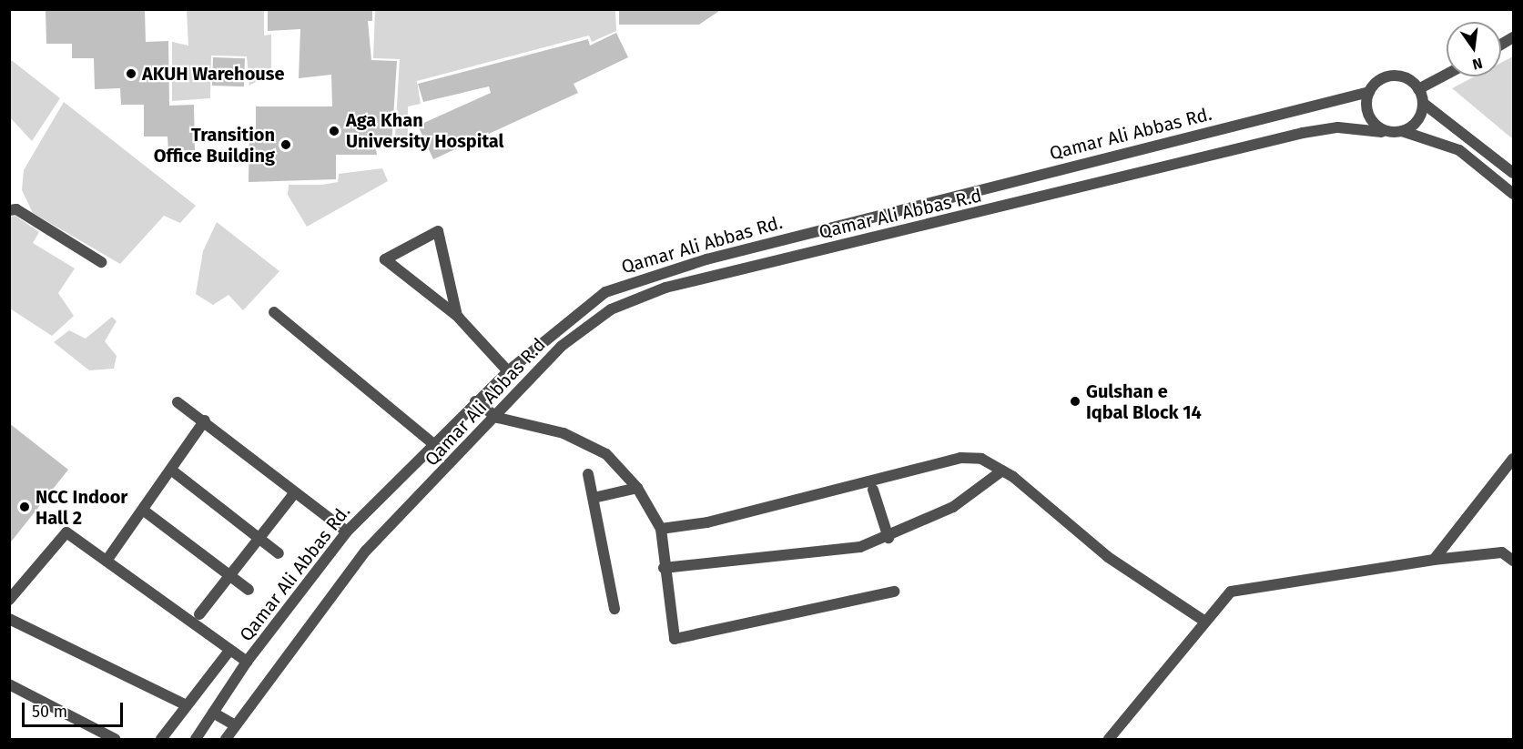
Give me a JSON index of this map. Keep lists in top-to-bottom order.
{
  "streets": {
    "street": ["Qamar Ali Abbas Rd.", "Qamar Ali Abbas R.d"]
  },
  "crossings": [
    ["Qamar Ali Abbas Rd.", "Qamar Ali Abbas R.d"]
  ],
  "places": [
    "AKUH Warehouse",
    "Aga Khan University Hospital",
    "Transition Office Building",
    "Gulshan e Iqbal Block 14",
    "NCC Indoor Hall 2"
  ],
  "scale_bar": "50 m",
  "north": "bottom"
}
